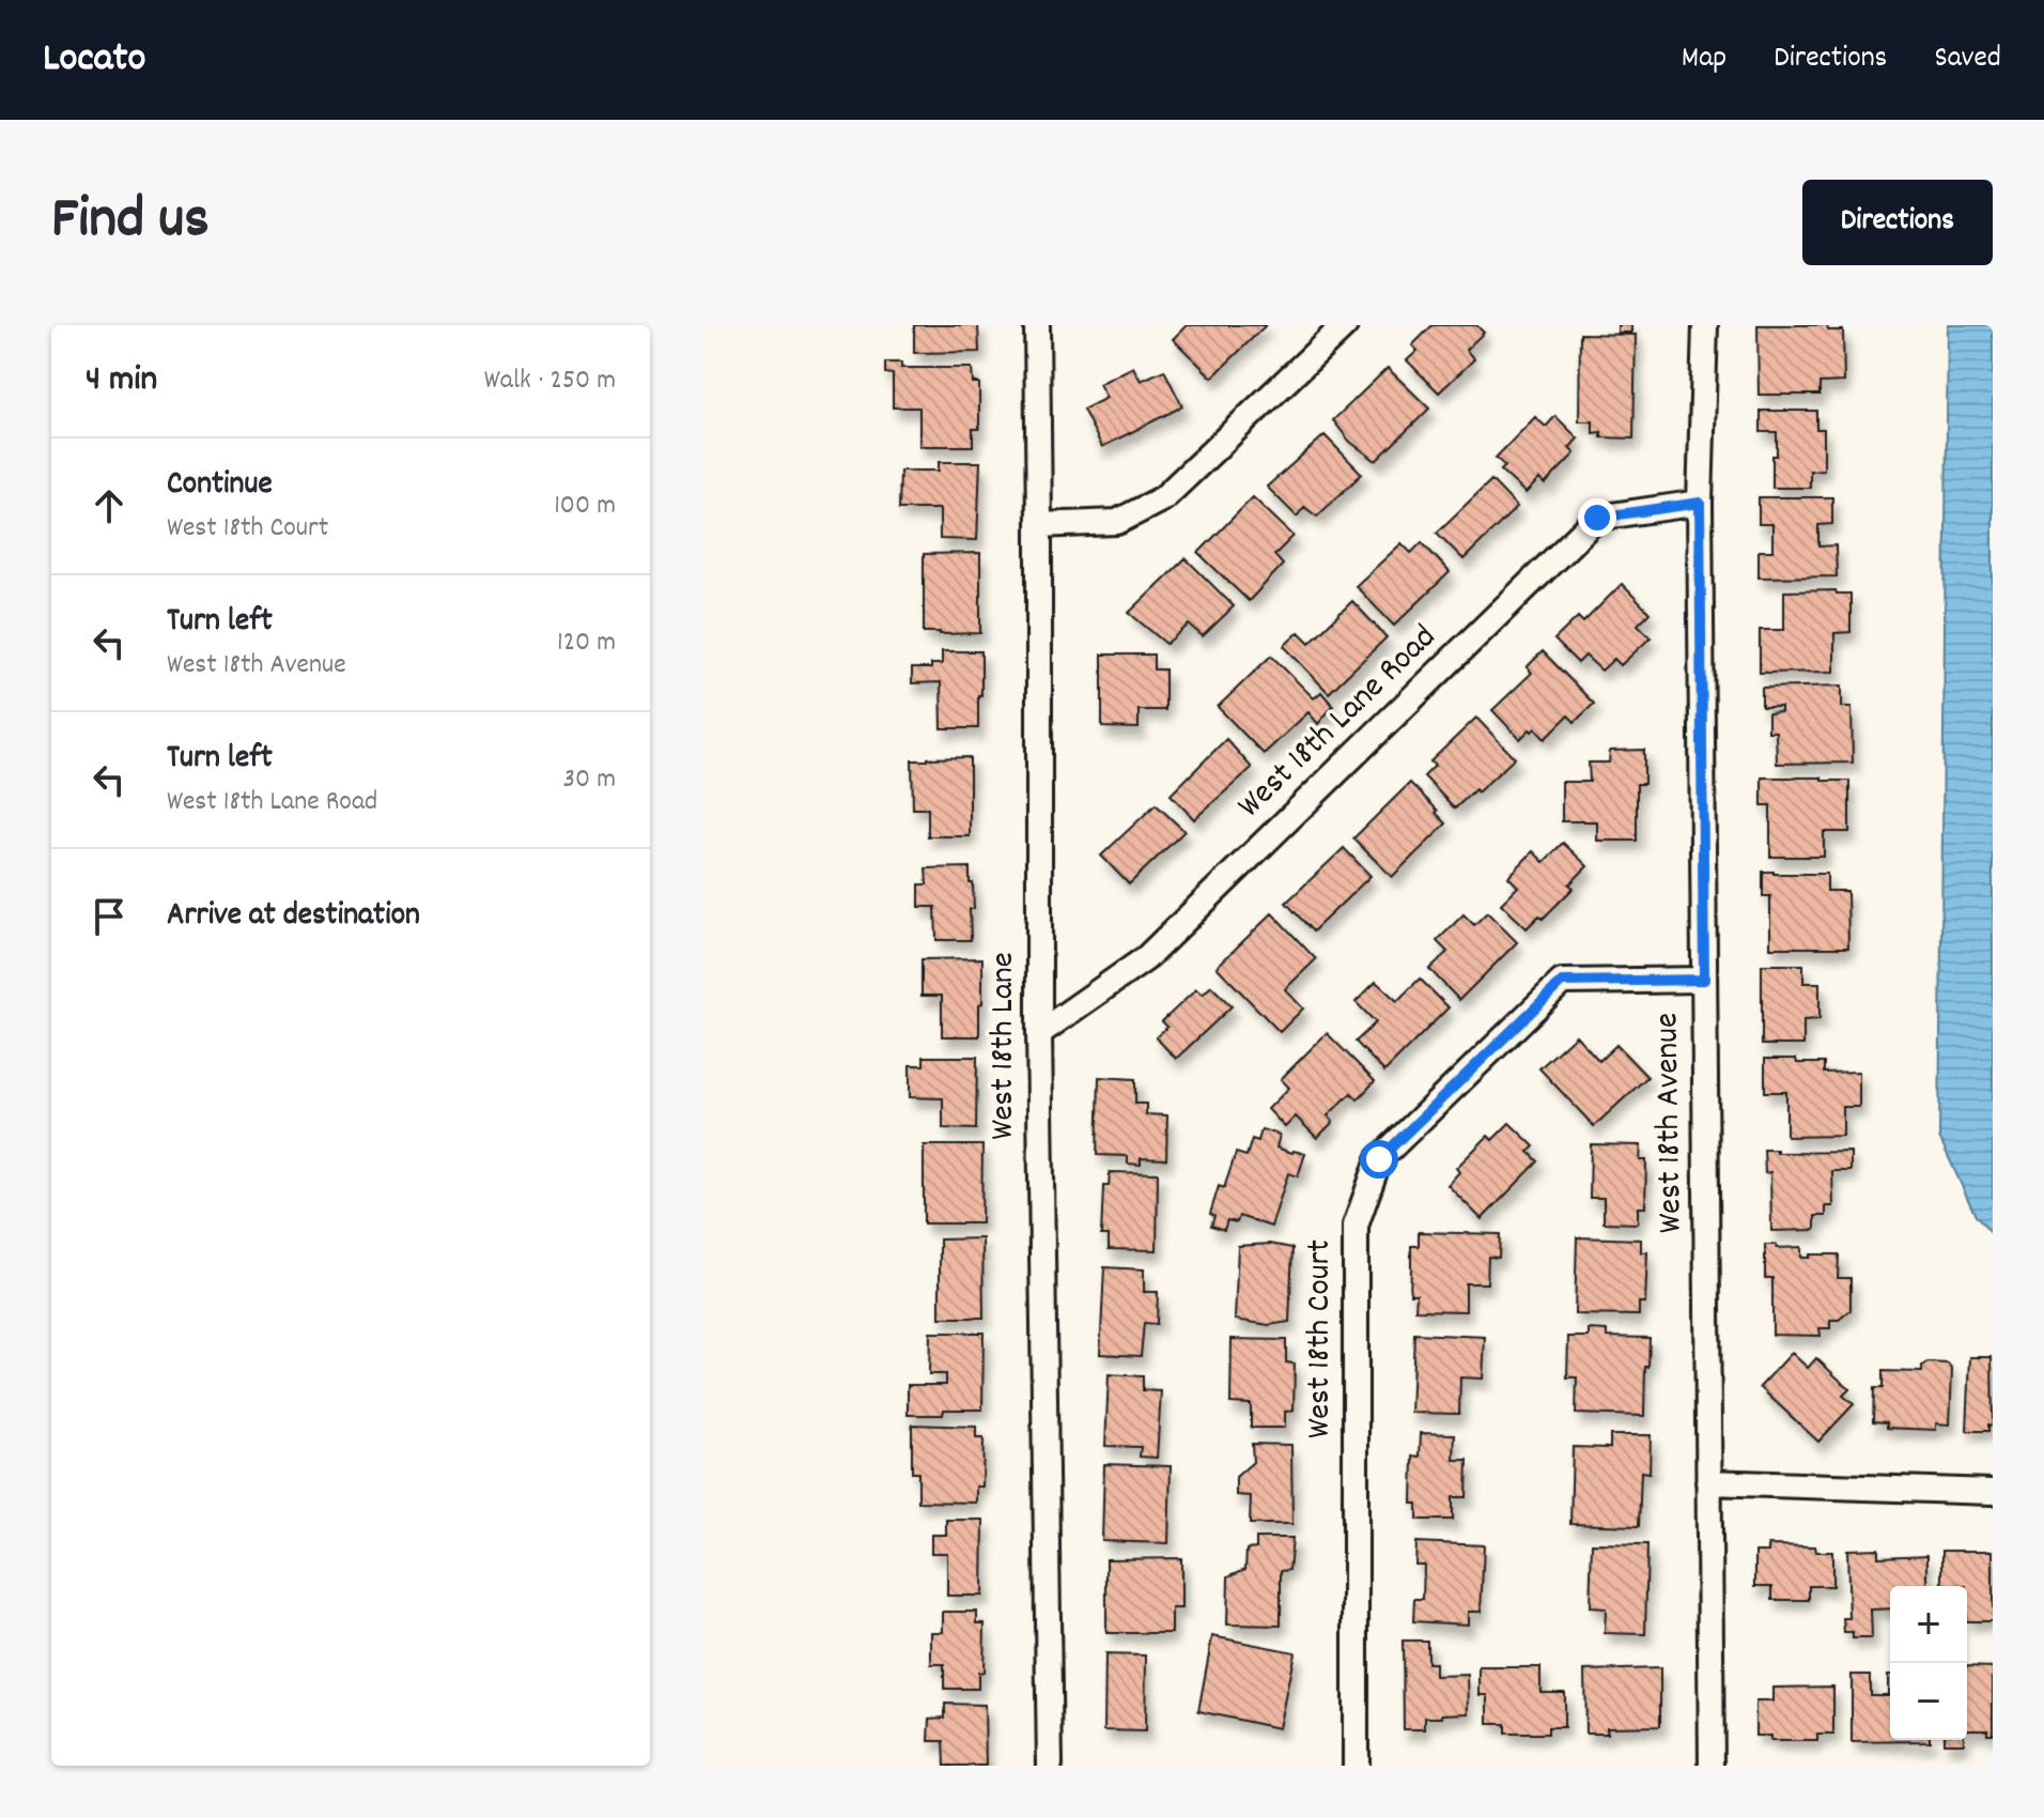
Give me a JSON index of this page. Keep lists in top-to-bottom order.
{
  "streets": {
    "street": [
      "West 18th Lane Road",
      "West 18th Lane",
      "West 18th Avenue",
      "West 18th Court"
    ]
  },
  "crossings": [
    ["West 18th Lane Road", "West 18th Lane"],
    ["West 18th Lane Road", "West 18th Avenue"],
    ["West 18th Avenue", "West 18th Court"]
  ],
  "page": {
    "header": "Locato",
    "nav": ["Map", "Directions", "Saved"],
    "title": "Find us",
    "buttons": "Directions",
    "heading": ["4 min", "Walk · 250 m"],
    "list": [
      ["Continue", "West 18th Court", "100 m"],
      ["Turn left", "West 18th Avenue", "120 m"],
      ["Turn left", "West 18th Lane Road", "30 m"],
      "Arrive at destination"
    ],
    "map_buttons": ["+", "−"]
  }
}
